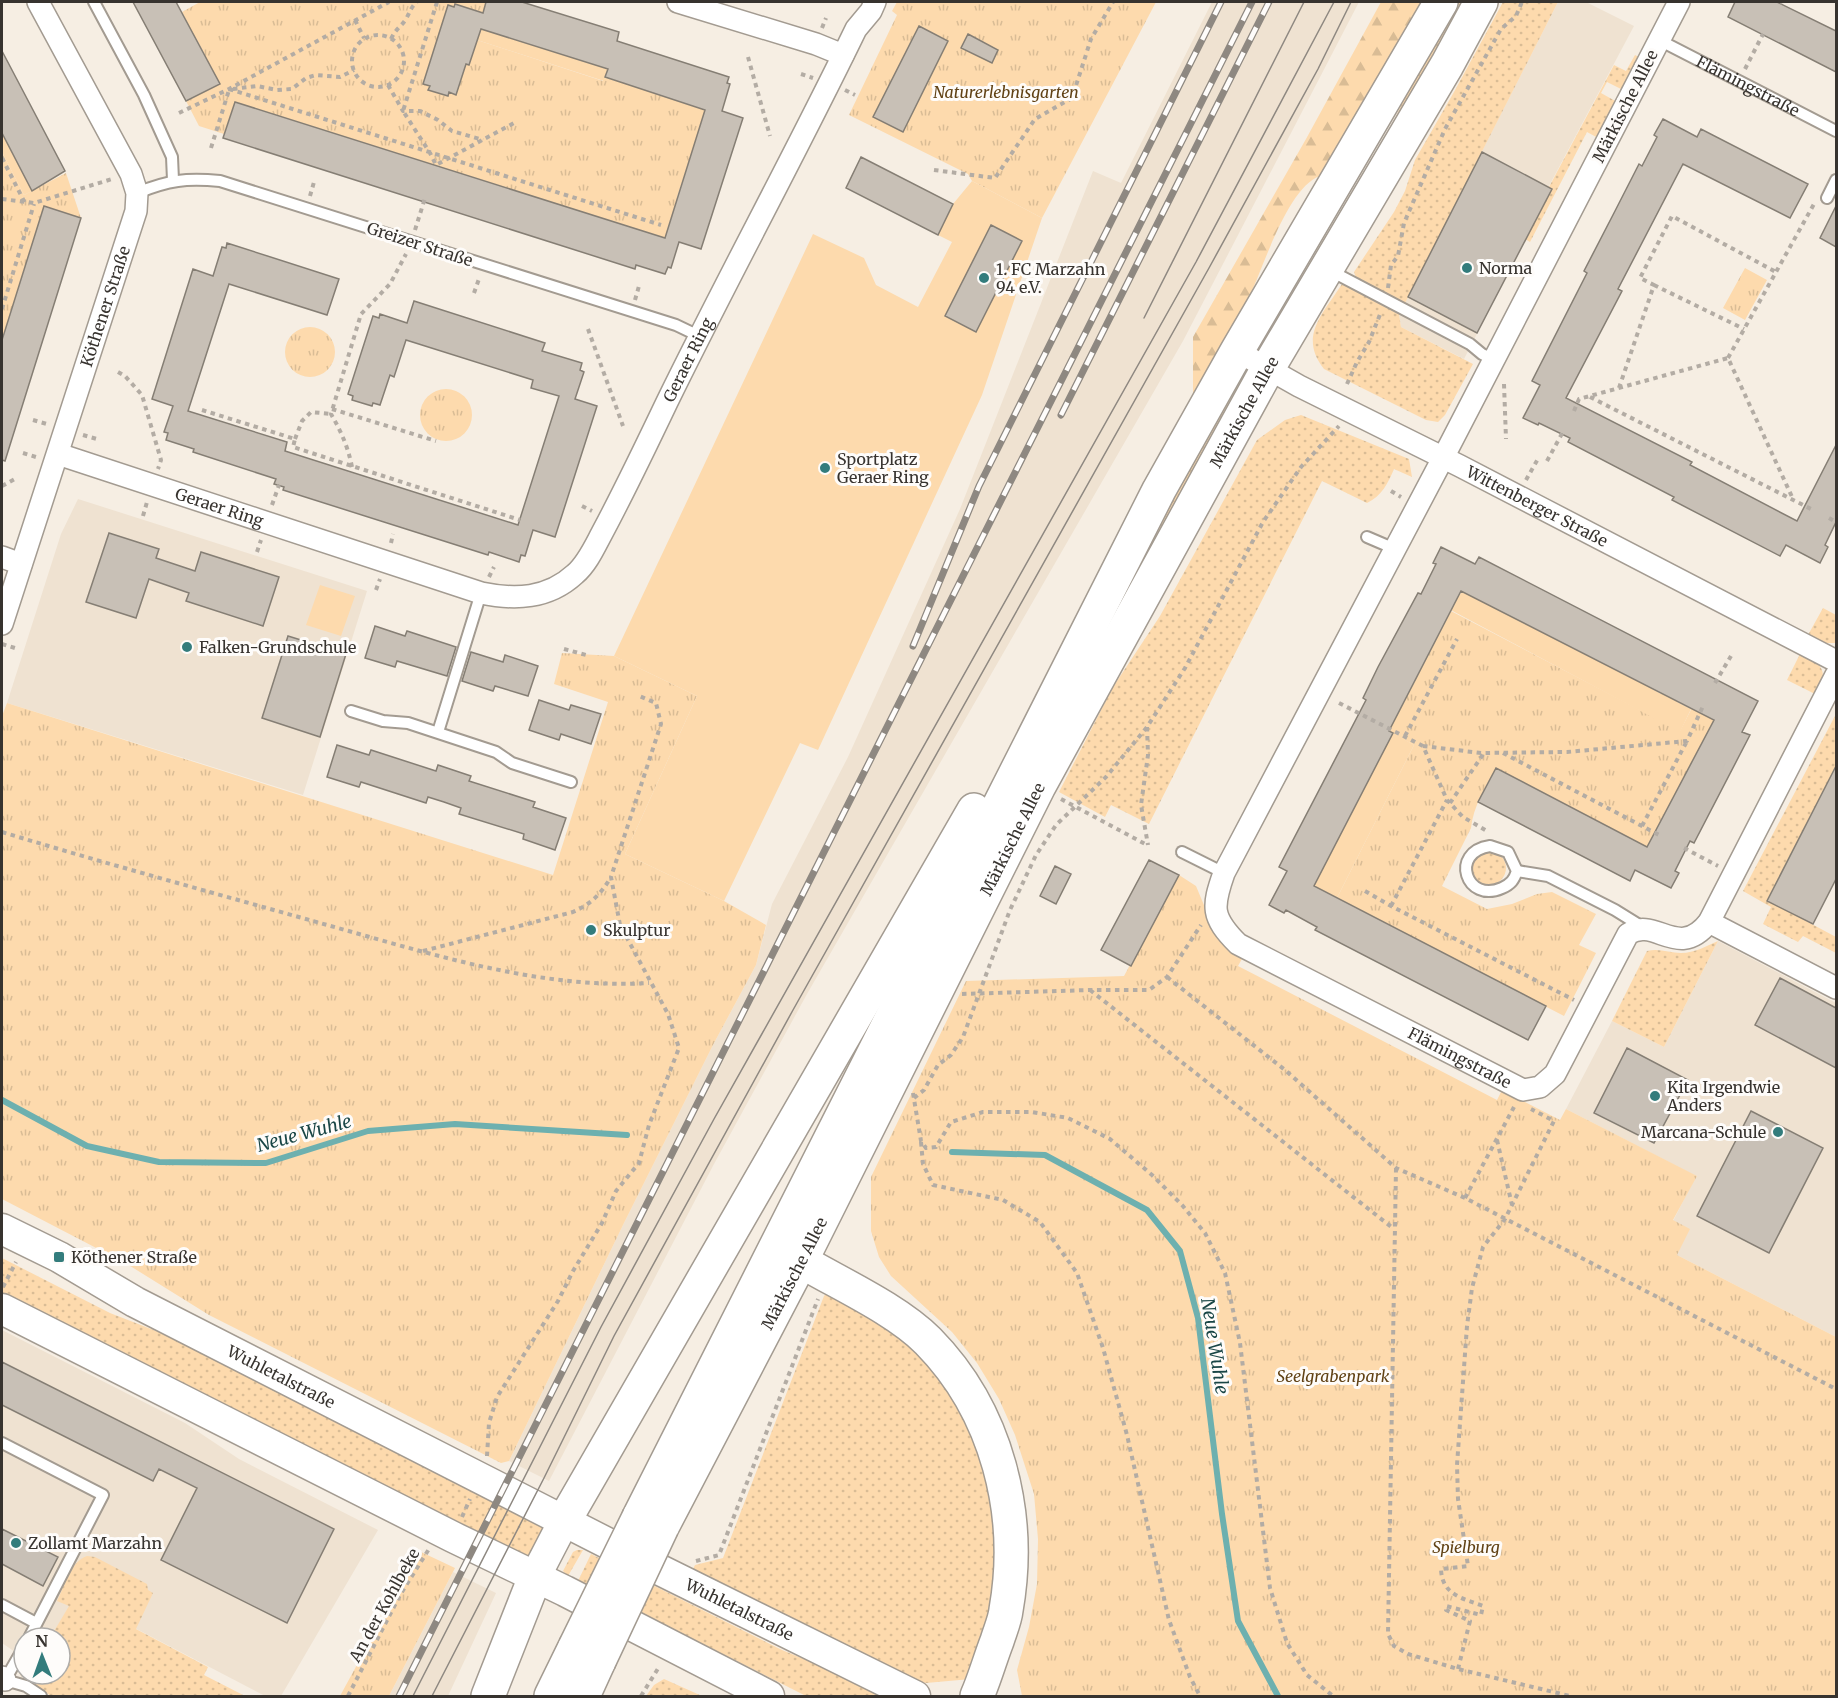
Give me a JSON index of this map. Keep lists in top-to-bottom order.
{
  "streets": {
    "main road": ["Märkische Allee", "Wuhletalstraße"],
    "street": [
      "Flämingstraße",
      "Köthener Straße",
      "Geraer Ring",
      "Wittenberger Straße"
    ],
    "lane": ["Greizer Straße"],
    "path": ["An der Kohlbeke"]
  },
  "crossings": [
    ["Flämingstraße", "Märkische Allee"],
    ["Märkische Allee", "Wittenberger Straße"],
    ["Greizer Straße", "Köthener Straße"],
    ["Greizer Straße", "Geraer Ring"],
    ["Köthener Straße", "Geraer Ring"]
  ],
  "water": ["Neue Wuhle"],
  "parks": ["Naturerlebnisgarten", "Seelgrabenpark", "Spielburg"],
  "places": {
    "other": [
      "Norma",
      "1. FC Marzahn 94 e.V.",
      "Sportplatz Geraer Ring",
      "Falken-Grundschule",
      "Skulptur",
      "Kita Irgendwie Anders",
      "Marcana-Schule",
      "Zollamt Marzahn"
    ],
    "transit": ["Köthener Straße"]
  },
  "north": "top"
}
